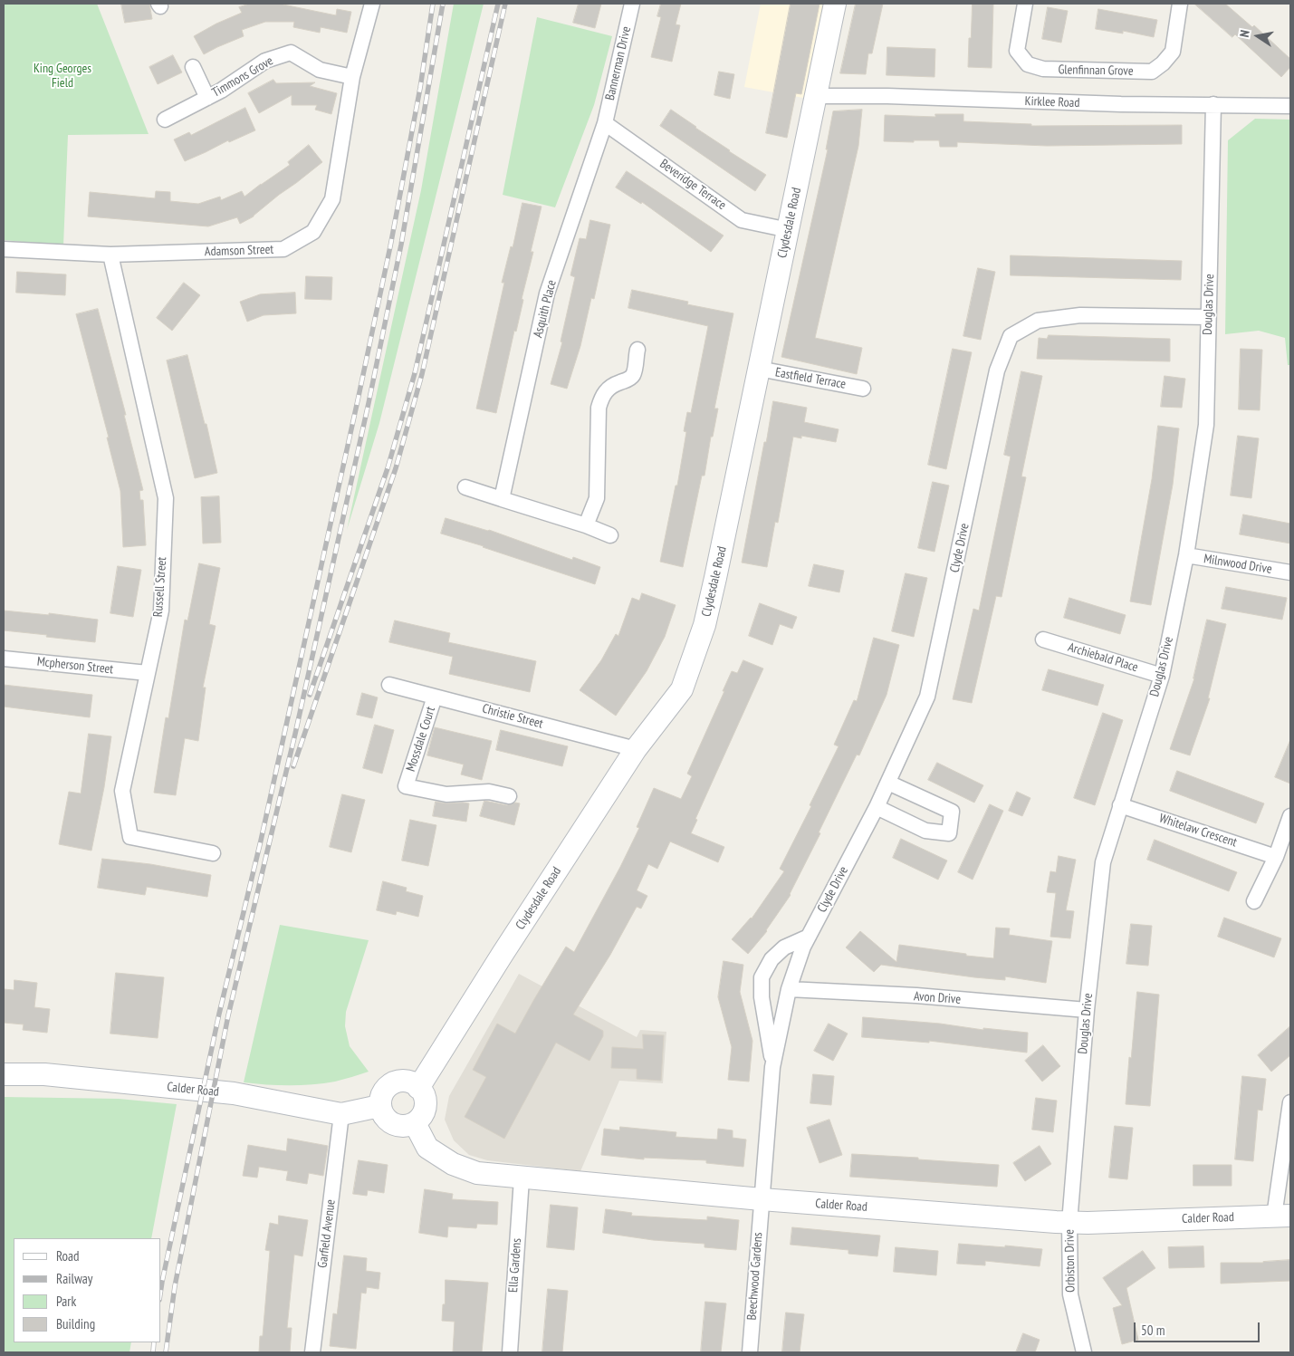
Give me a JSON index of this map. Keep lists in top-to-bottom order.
{
  "streets": {
    "main road": ["Clydesdale Road", "Calder Road"],
    "street": [
      "Bannerman Drive",
      "Glenfinnan Grove",
      "Timmons Grove",
      "Kirklee Road",
      "Beveridge Terrace",
      "Adamson Street",
      "Douglas Drive",
      "Asquith Place",
      "Eastfield Terrace",
      "Clyde Drive",
      "Milnwood Drive",
      "Russell Street",
      "Archiebald Place",
      "Mcpherson Street",
      "Christie Street",
      "Mossdale Court",
      "Whitelaw Crescent",
      "Avon Drive",
      "Garfield Avenue",
      "Orbiston Drive",
      "Ella Gardens",
      "Beechwood Gardens"
    ]
  },
  "crossings": [
    ["Bannerman Drive", "Beveridge Terrace"],
    ["Bannerman Drive", "Asquith Place"],
    ["Timmons Grove", "Adamson Street"],
    ["Kirklee Road", "Clydesdale Road"],
    ["Kirklee Road", "Douglas Drive"],
    ["Beveridge Terrace", "Clydesdale Road"],
    ["Beveridge Terrace", "Asquith Place"],
    ["Clydesdale Road", "Eastfield Terrace"],
    ["Clydesdale Road", "Christie Street"],
    ["Clydesdale Road", "Calder Road"],
    ["Adamson Street", "Russell Street"],
    ["Douglas Drive", "Clyde Drive"],
    ["Douglas Drive", "Milnwood Drive"],
    ["Douglas Drive", "Archiebald Place"],
    ["Douglas Drive", "Whitelaw Crescent"],
    ["Douglas Drive", "Avon Drive"],
    ["Douglas Drive", "Calder Road"],
    ["Douglas Drive", "Orbiston Drive"],
    ["Clyde Drive", "Avon Drive"],
    ["Clyde Drive", "Calder Road"],
    ["Clyde Drive", "Beechwood Gardens"],
    ["Russell Street", "Mcpherson Street"],
    ["Christie Street", "Mossdale Court"],
    ["Calder Road", "Garfield Avenue"],
    ["Calder Road", "Orbiston Drive"],
    ["Calder Road", "Ella Gardens"],
    ["Calder Road", "Beechwood Gardens"]
  ],
  "parks": ["King Georges Field"],
  "legend": [
    "Road",
    "Railway",
    "Park",
    "Building"
  ],
  "scale_bar": "50 m",
  "north": "left"
}
